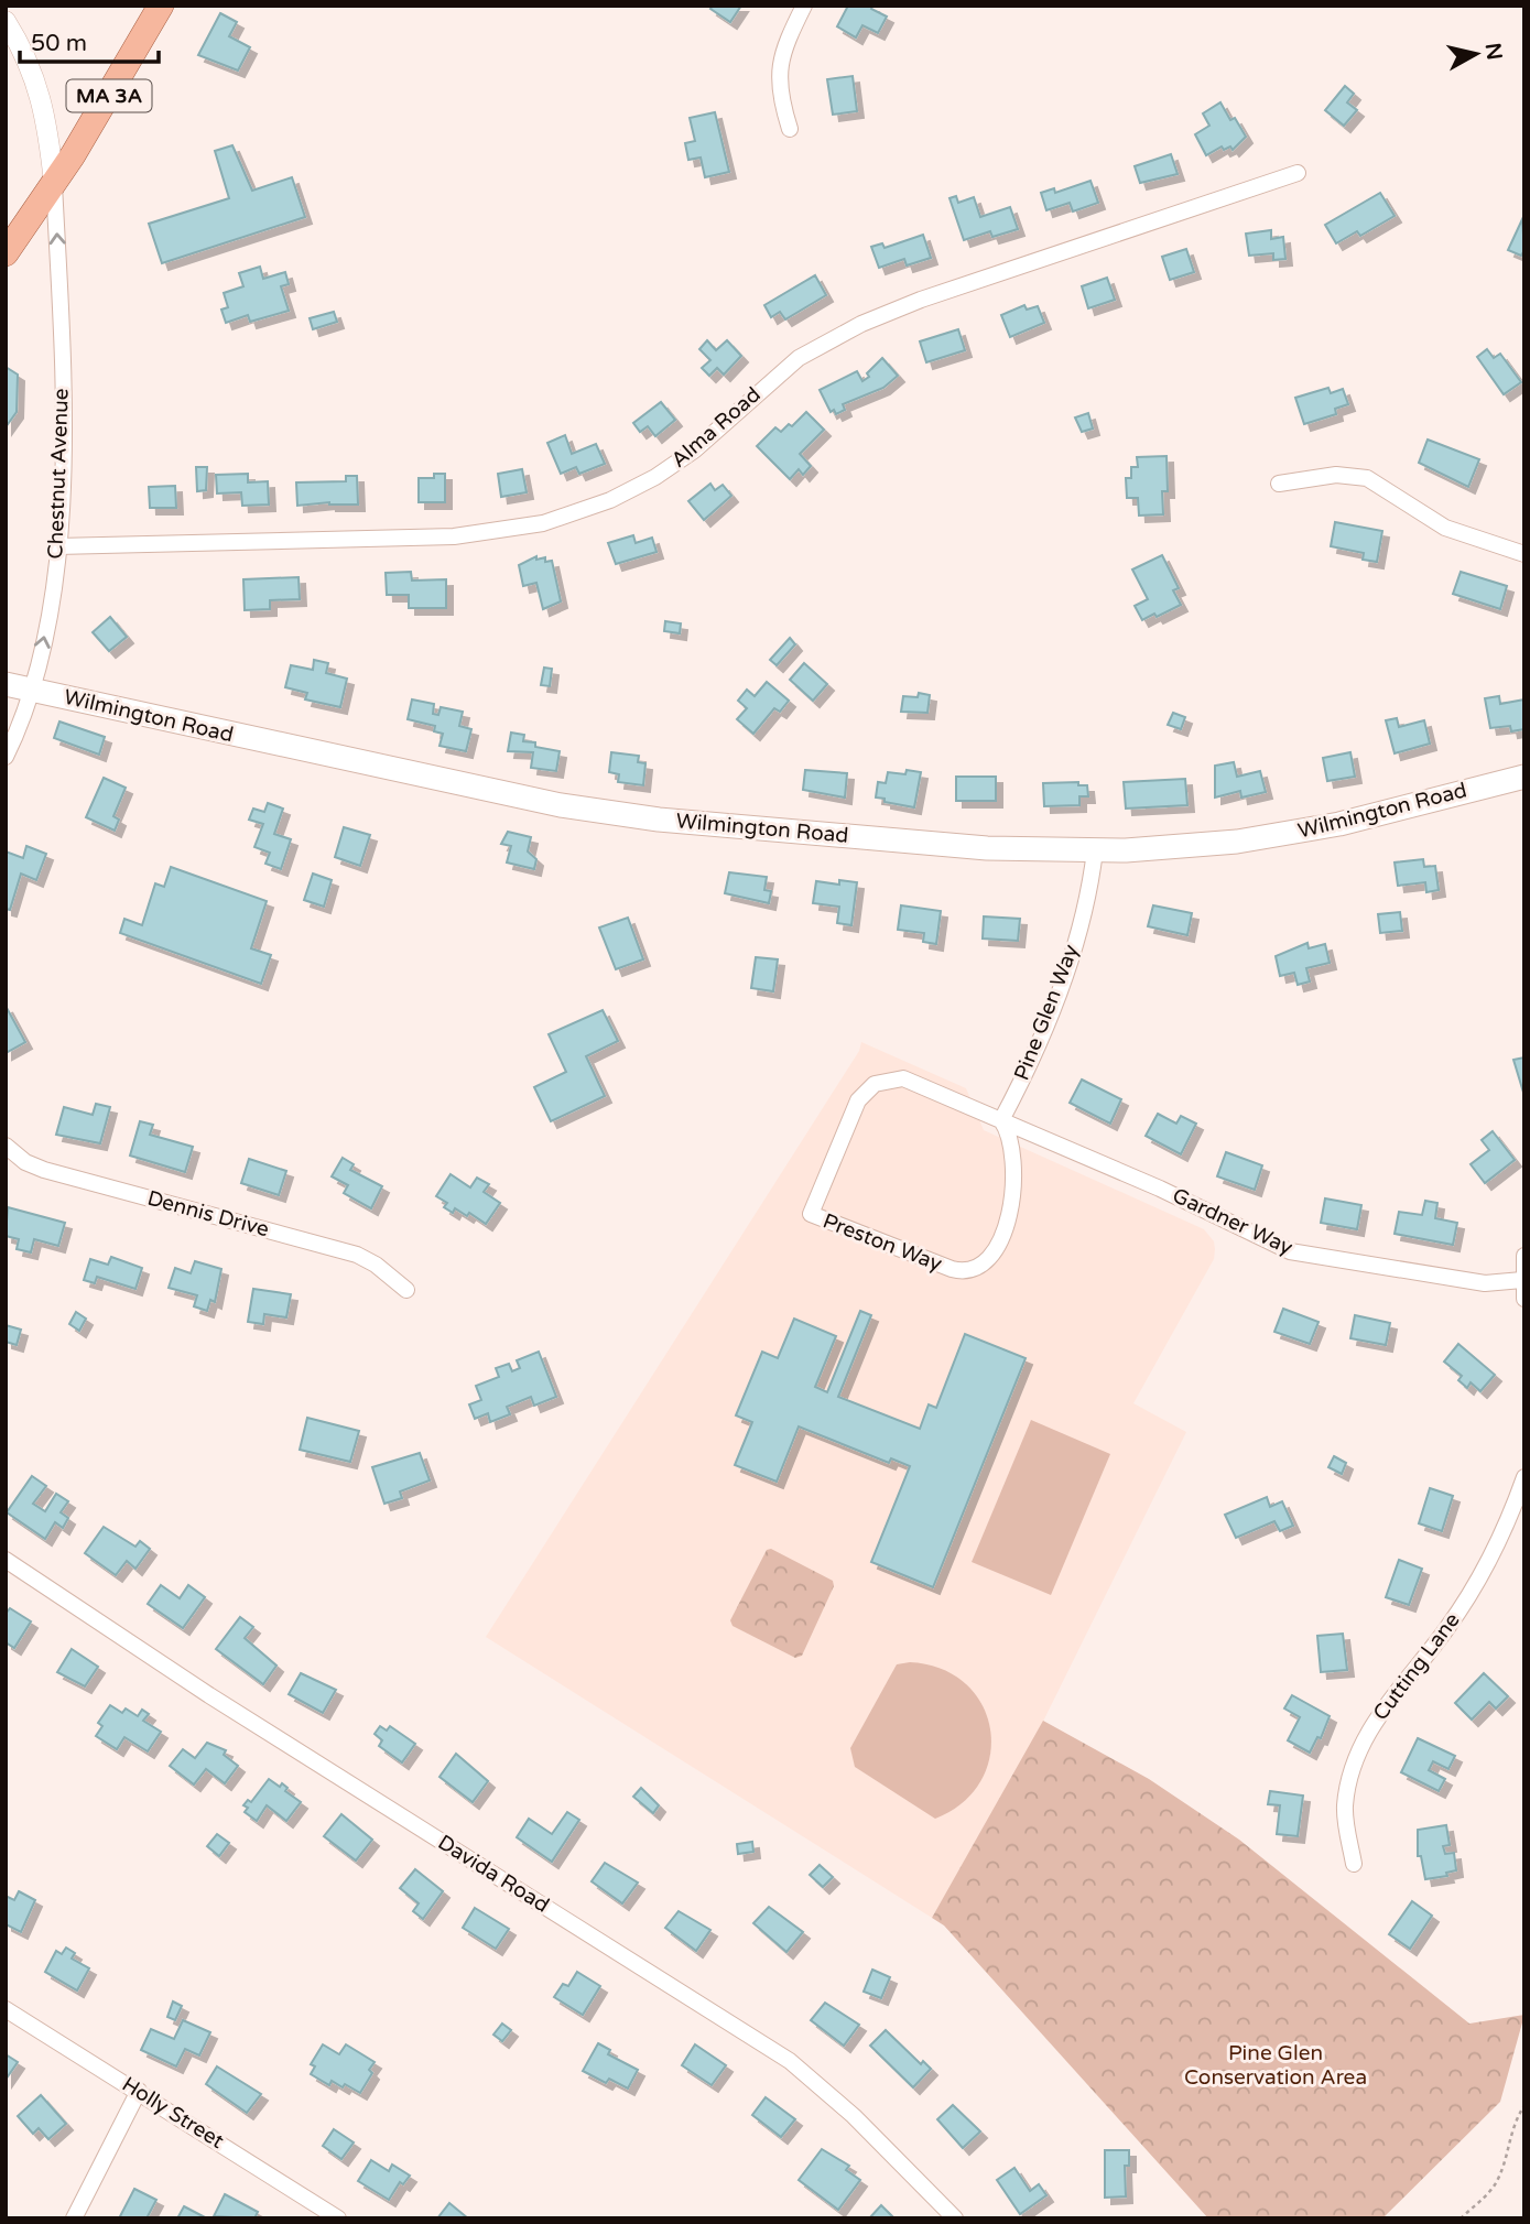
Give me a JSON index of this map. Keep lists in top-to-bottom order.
{
  "streets": {
    "main road": ["MA 3A", "Wilmington Road"],
    "street": [
      "Alma Road",
      "Chestnut Avenue",
      "Pine Glen Way",
      "Dennis Drive",
      "Gardner Way",
      "Preston Way",
      "Cutting Lane",
      "Davida Road",
      "Holly Street"
    ]
  },
  "crossings": [
    ["MA 3A", "Chestnut Avenue"],
    ["Alma Road", "Chestnut Avenue"],
    ["Chestnut Avenue", "Wilmington Road"],
    ["Wilmington Road", "Pine Glen Way"],
    ["Pine Glen Way", "Gardner Way"],
    ["Pine Glen Way", "Preston Way"],
    ["Gardner Way", "Preston Way"]
  ],
  "one_way": ["Chestnut Avenue"],
  "parks": ["Pine Glen Conservation Area"],
  "scale_bar": "50 m",
  "north": "right"
}
